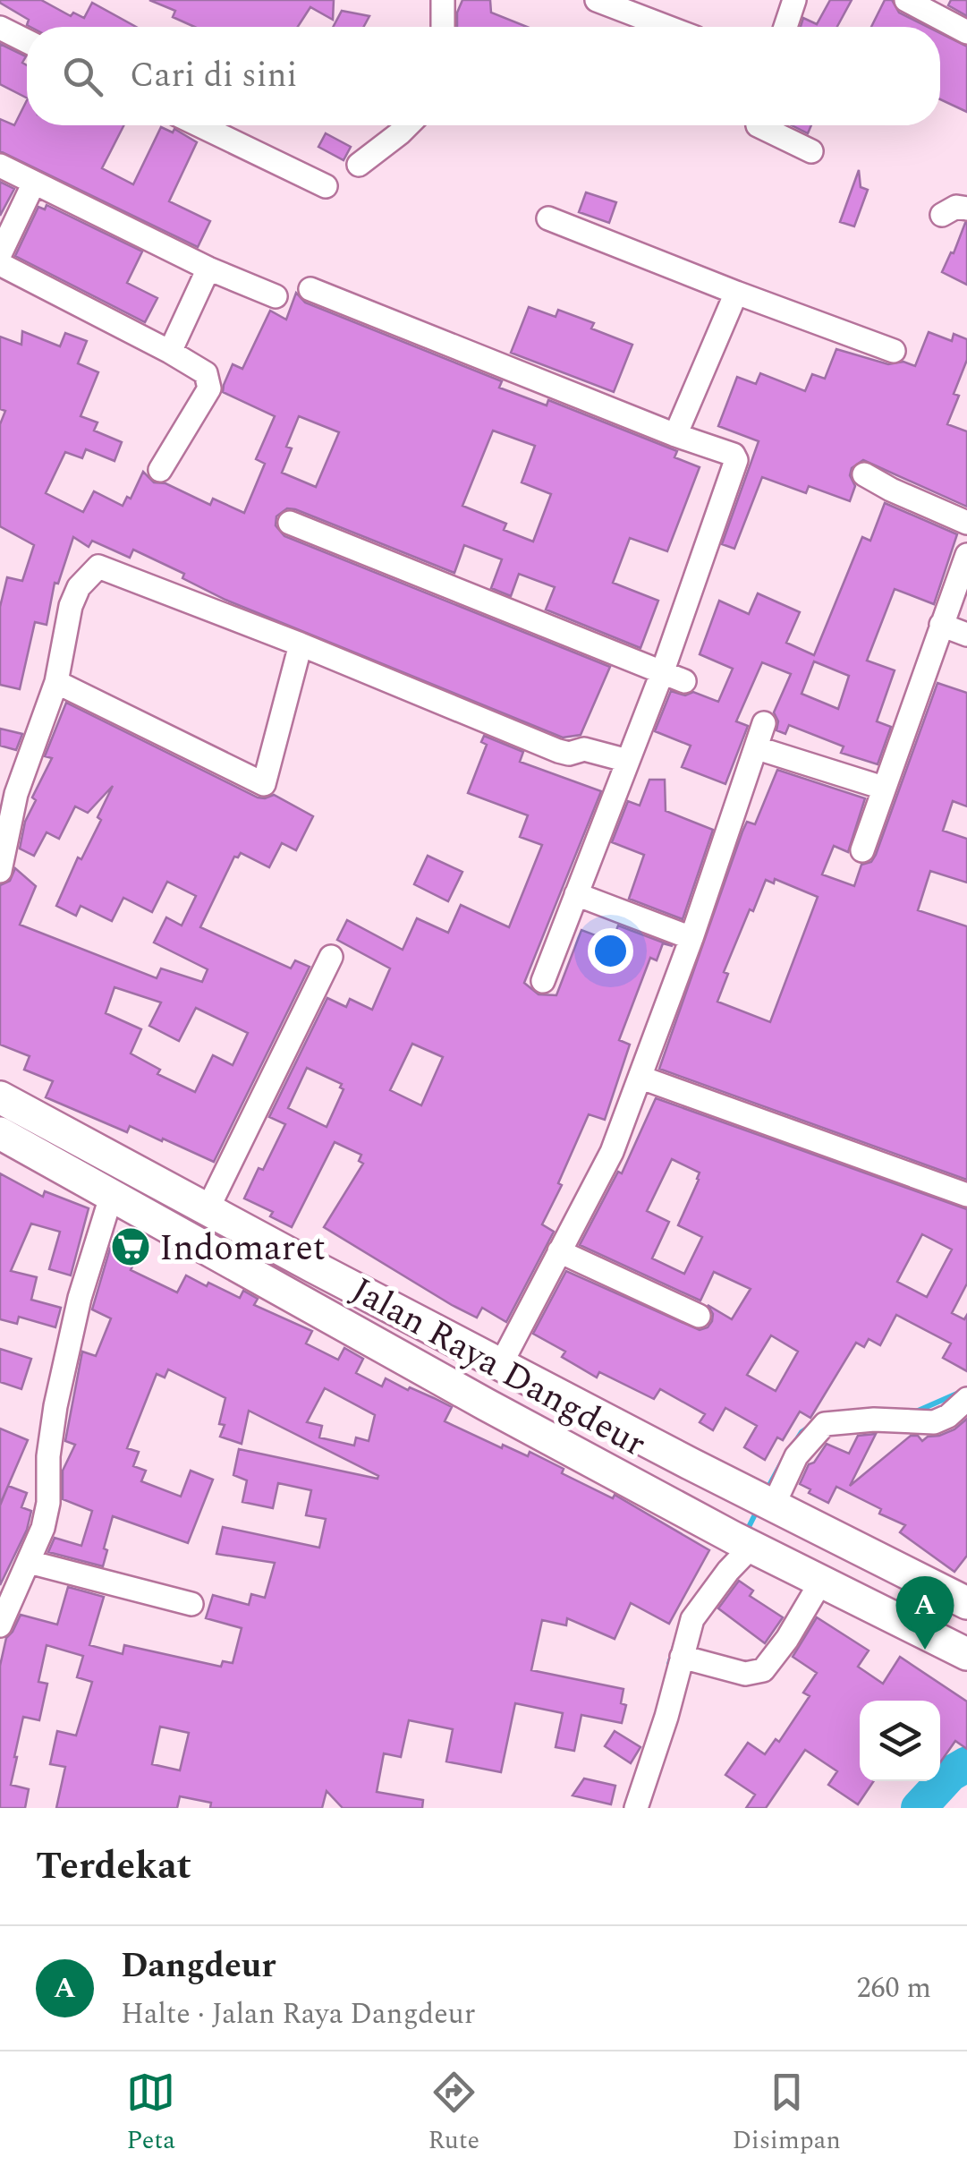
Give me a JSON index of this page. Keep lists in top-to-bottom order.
{
  "streets": {
    "highway": ["Jalan Raya Dangdeur"]
  },
  "places": {
    "supermarket": ["Indomaret"]
  },
  "page": {
    "search": "Cari di sini",
    "pins": "A",
    "heading": "Terdekat",
    "list": [
      {
        "mark": "A",
        "name": "Dangdeur",
        "note": "Halte · Jalan Raya Dangdeur",
        "value": "260 m"
      }
    ],
    "nav": ["Peta", "Rute", "Disimpan"]
  }
}
